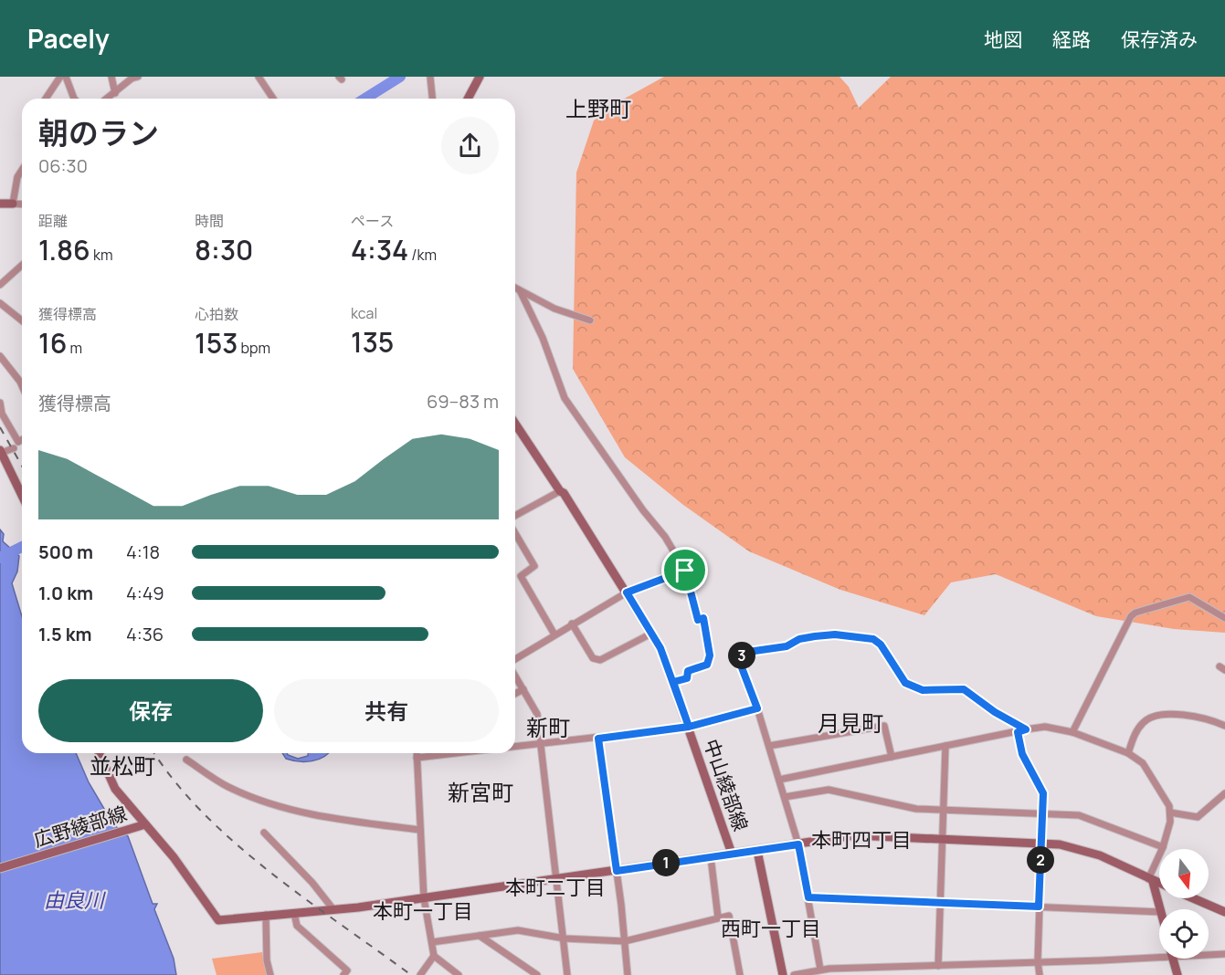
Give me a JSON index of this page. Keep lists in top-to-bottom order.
{
  "streets": {
    "main road": ["中山綾部線", "広野綾部線"]
  },
  "districts": [
    "上野町",
    "月見町",
    "新町",
    "並松町",
    "新宮町",
    "本町四丁目",
    "本町二丁目",
    "本町一丁目",
    "西町一丁目"
  ],
  "water": ["由良川"],
  "north": "bottom",
  "page": {
    "header": "Pacely",
    "nav": ["地図", "経路", "保存済み"],
    "heading": ["朝のラン", "06:30"],
    "stats": [
      ["距離", "1.86 km"],
      ["時間", "8:30"],
      ["ペース", "4:34 /km"],
      ["獲得標高", "16 m"],
      ["心拍数", "153 bpm"],
      ["kcal", "135"]
    ],
    "chart": ["獲得標高", "69–83 m"],
    "list": [
      {
        "name": "500 m",
        "note": "4:18"
      },
      {
        "name": "1.0 km",
        "note": "4:49"
      },
      {
        "name": "1.5 km",
        "note": "4:36"
      }
    ],
    "pins": ["3", "2", "1"],
    "buttons": ["保存", "共有"]
  }
}
